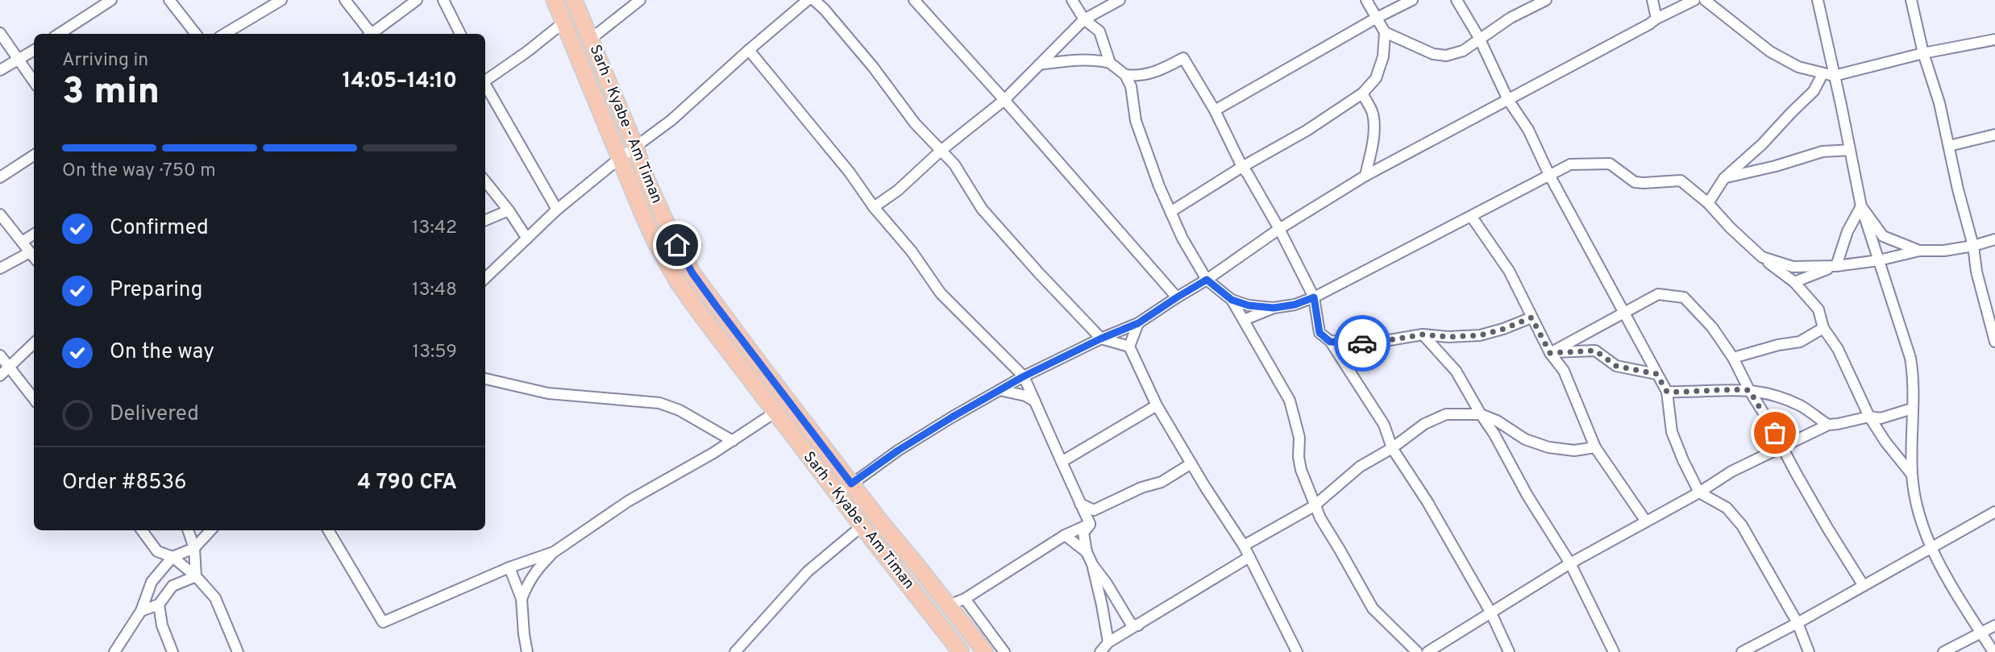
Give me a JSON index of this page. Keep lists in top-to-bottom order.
{
  "streets": {
    "highway": ["Sarh - Kyabe - Am Timan"]
  },
  "page": {
    "heading": ["3 min", "Arriving in", "14:05–14:10"],
    "panel": ["Order #8536", "4 790 CFA"],
    "bar": "On the way · 750 m",
    "list": [
      ["Confirmed", "13:42"],
      ["Preparing", "13:48"],
      ["On the way", "13:59"],
      "Delivered"
    ]
  }
}
